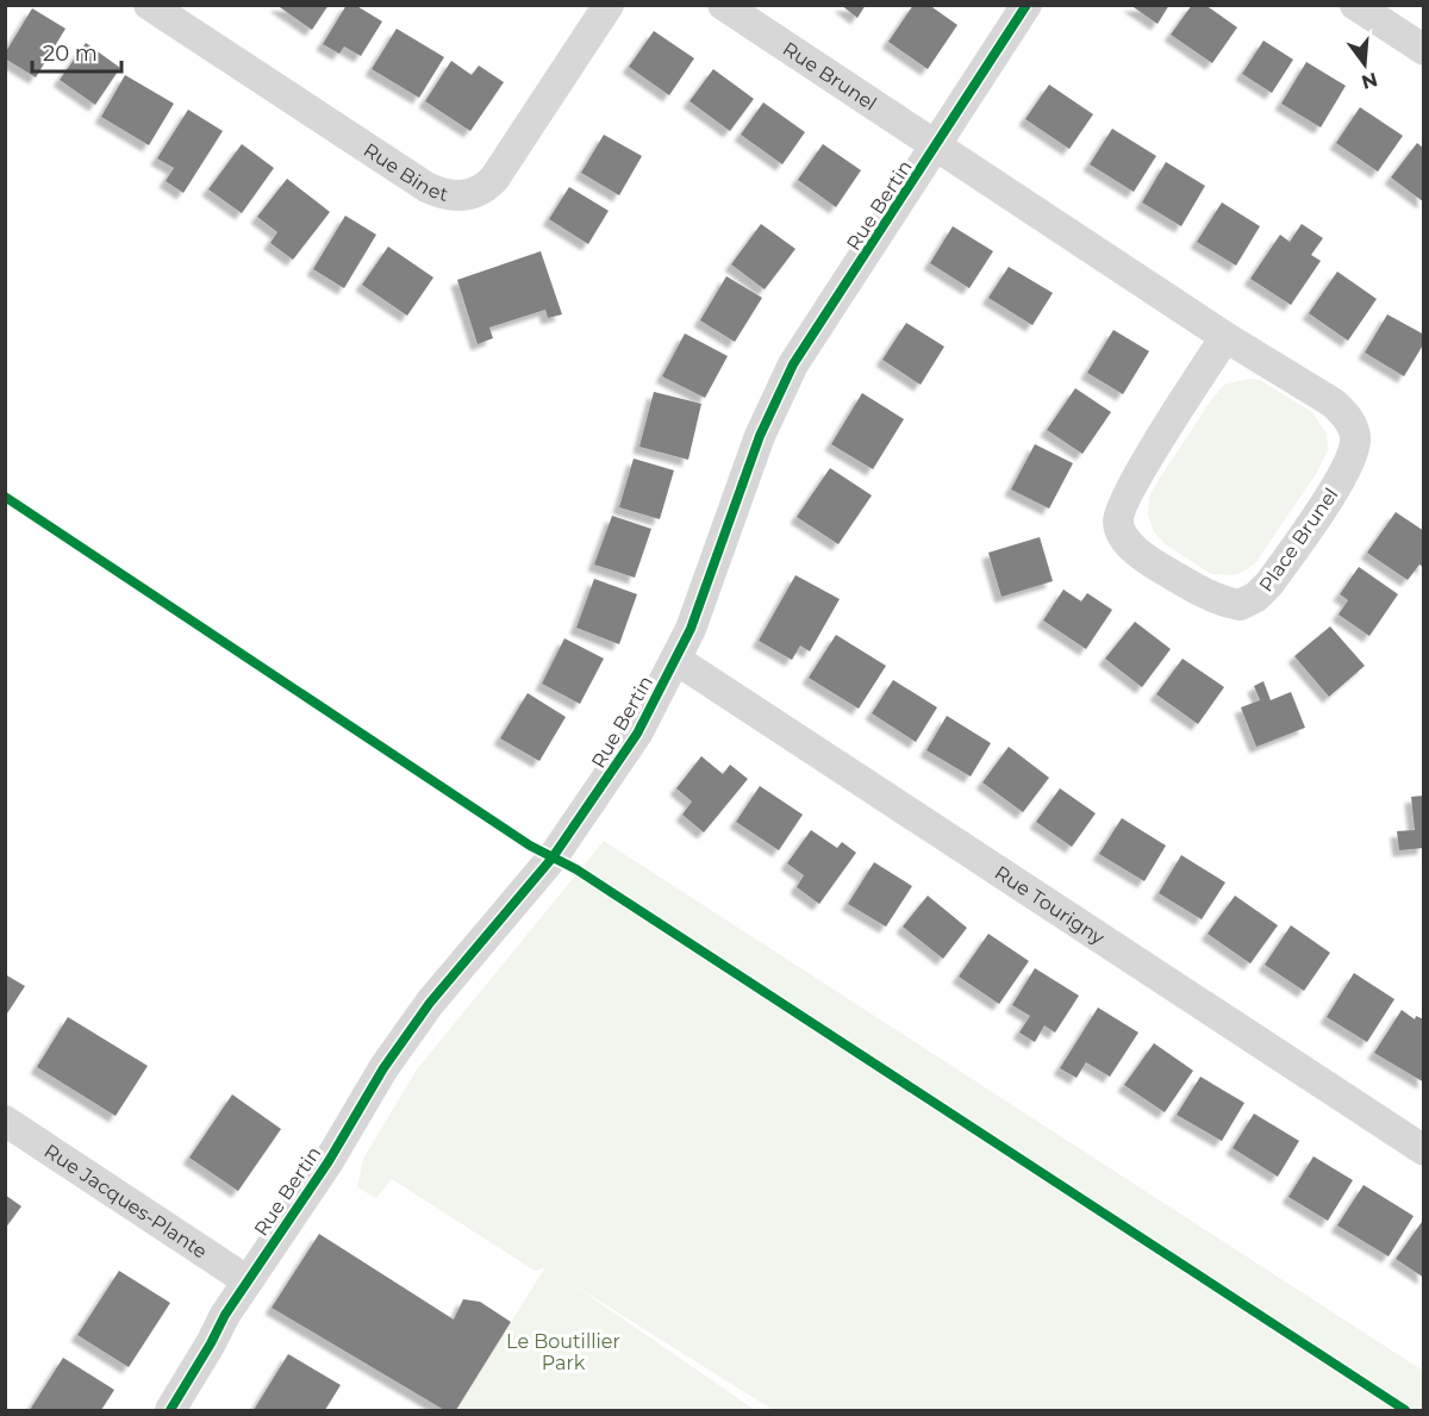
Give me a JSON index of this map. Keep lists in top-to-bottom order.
{
  "streets": {
    "street": [
      "Rue Brunel",
      "Rue Binet",
      "Rue Bertin",
      "Place Brunel",
      "Rue Tourigny",
      "Rue Jacques-Plante"
    ]
  },
  "crossings": [
    ["Rue Brunel", "Rue Bertin"],
    ["Rue Brunel", "Place Brunel"],
    ["Rue Bertin", "Place Brunel"],
    ["Rue Bertin", "Rue Tourigny"],
    ["Rue Bertin", "Rue Jacques-Plante"]
  ],
  "parks": ["Le Boutillier Park"],
  "scale_bar": "20 m",
  "north": "bottom"
}
